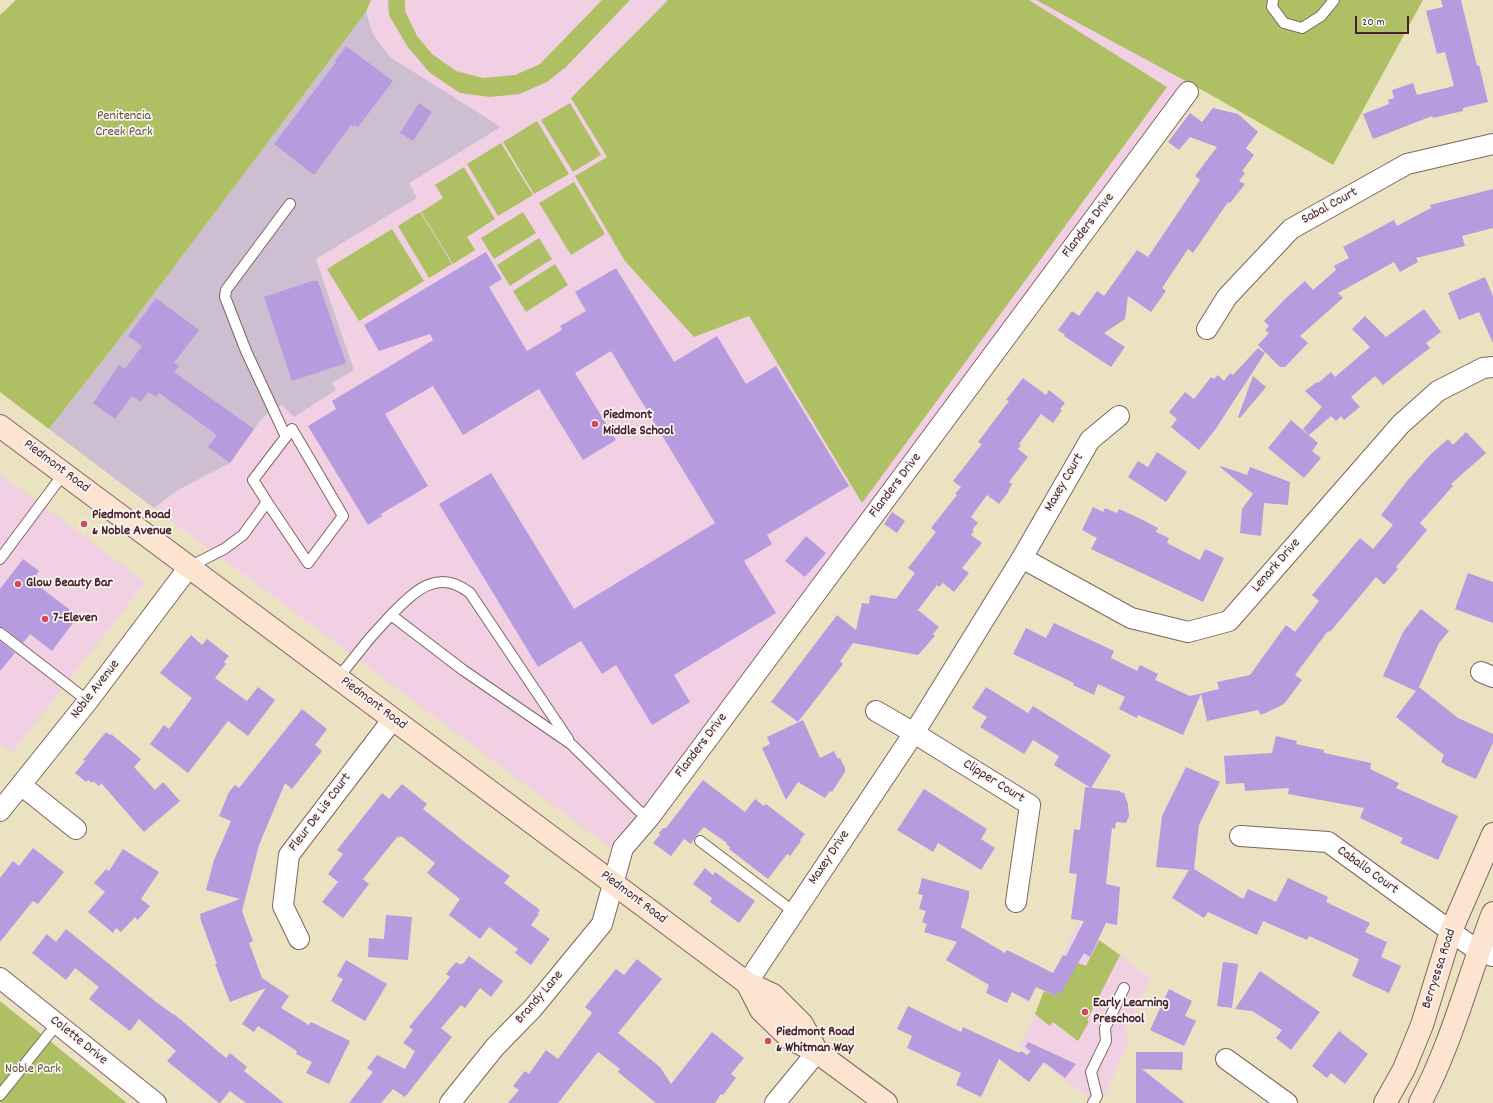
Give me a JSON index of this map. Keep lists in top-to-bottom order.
{
  "streets": {
    "main road": ["Piedmont Road", "Berryessa Road"],
    "street": [
      "Sabal Court",
      "Flanders Drive",
      "Maxey Court",
      "Lenark Drive",
      "Noble Avenue",
      "Clipper Court",
      "Fleur De Lis Court",
      "Maxey Drive",
      "Caballo Court",
      "Brandy Lane",
      "Colette Drive"
    ]
  },
  "crossings": [
    ["Flanders Drive", "Piedmont Road"],
    ["Flanders Drive", "Brandy Lane"],
    ["Piedmont Road", "Noble Avenue"],
    ["Piedmont Road", "Fleur De Lis Court"],
    ["Piedmont Road", "Maxey Drive"],
    ["Piedmont Road", "Brandy Lane"],
    ["Maxey Court", "Lenark Drive"],
    ["Maxey Court", "Maxey Drive"],
    ["Lenark Drive", "Maxey Drive"],
    ["Clipper Court", "Maxey Drive"],
    ["Caballo Court", "Berryessa Road"]
  ],
  "parks": ["Penitencia Creek Park", "Noble Park"],
  "places": [
    "Piedmont Middle School",
    "Piedmont Road & Noble Avenue",
    "Glow Beauty Bar",
    "7-Eleven",
    "Early Learning Preschool",
    "Piedmont Road & Whitman Way"
  ],
  "scale_bar": "20 m"
}
